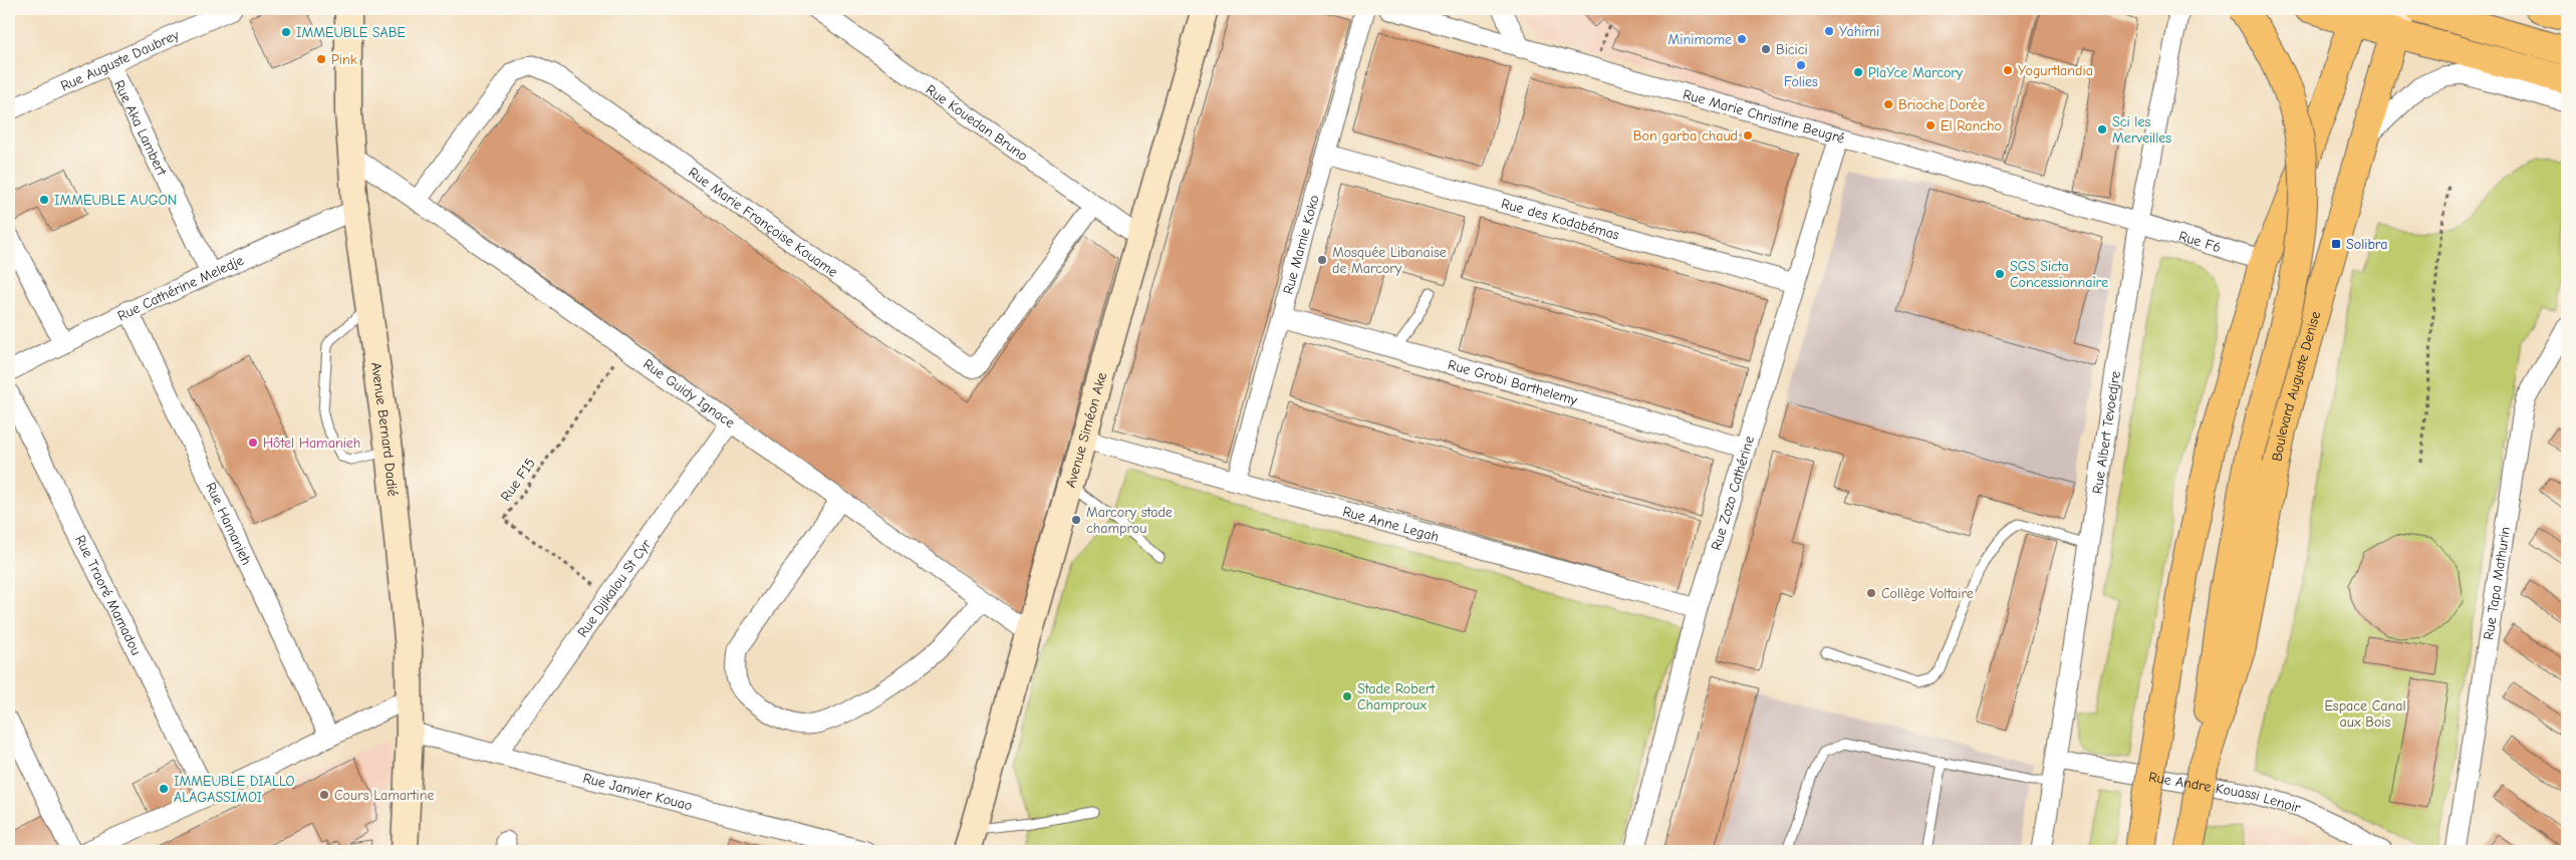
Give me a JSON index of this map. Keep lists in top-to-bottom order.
{
  "streets": {
    "main road": ["Boulevard Auguste Denise"],
    "street": [
      "Rue Auguste Daubrey",
      "Rue Marie Christine Beugré",
      "Rue Kouedan Bruno",
      "Rue Aka Lambert",
      "Rue des Kodabémas",
      "Rue Marie Françoise Kouame",
      "Rue F6",
      "Rue Mamie Koko",
      "Rue Cathérine Meledje",
      "Rue Grobi Barthelemy",
      "Rue Guidy Ignace",
      "Avenue Bernard Dadié",
      "Avenue Siméon Ake",
      "Rue Albert Tevoedjre",
      "Rue Zozo Cathérine",
      "Rue Hamanieh",
      "Rue Anne Legah",
      "Rue Tapa Mathurin",
      "Rue Djikalou St Cyr",
      "Rue Traoré Mamadou",
      "Rue Janvier Kouao",
      "Rue Andre Kouassi Lenoir"
    ],
    "path": ["Rue F15"]
  },
  "crossings": [
    ["Rue Auguste Daubrey", "Rue Aka Lambert"],
    ["Rue Marie Christine Beugré", "Rue F6"],
    ["Rue Marie Christine Beugré", "Rue Albert Tevoedjre"],
    ["Rue Marie Christine Beugré", "Rue Zozo Cathérine"],
    ["Rue Kouedan Bruno", "Rue Marie Françoise Kouame"],
    ["Rue Kouedan Bruno", "Avenue Siméon Ake"],
    ["Rue Aka Lambert", "Rue Cathérine Meledje"],
    ["Rue des Kodabémas", "Rue Mamie Koko"],
    ["Rue des Kodabémas", "Rue Zozo Cathérine"],
    ["Rue Marie Françoise Kouame", "Rue Guidy Ignace"],
    ["Rue F6", "Rue Albert Tevoedjre"],
    ["Rue Mamie Koko", "Rue Grobi Barthelemy"],
    ["Rue Mamie Koko", "Rue Anne Legah"],
    ["Rue Cathérine Meledje", "Avenue Bernard Dadié"],
    ["Rue Cathérine Meledje", "Rue Hamanieh"],
    ["Rue Grobi Barthelemy", "Rue Zozo Cathérine"],
    ["Rue Guidy Ignace", "Avenue Bernard Dadié"],
    ["Rue Guidy Ignace", "Avenue Siméon Ake"],
    ["Rue Guidy Ignace", "Rue F15"],
    ["Rue Guidy Ignace", "Rue Djikalou St Cyr"],
    ["Avenue Bernard Dadié", "Rue Janvier Kouao"],
    ["Avenue Siméon Ake", "Rue Anne Legah"],
    ["Rue Albert Tevoedjre", "Rue Andre Kouassi Lenoir"],
    ["Rue F15", "Rue Djikalou St Cyr"],
    ["Rue Zozo Cathérine", "Rue Anne Legah"],
    ["Rue Djikalou St Cyr", "Rue Janvier Kouao"]
  ],
  "parks": ["Espace Canal aux Bois"],
  "places": {
    "other": [
      "Yahimi",
      "IMMEUBLE SABE",
      "Minimome",
      "Bicici",
      "Pink",
      "Folies",
      "Yogurtlandia",
      "PlaYce Marcory",
      "Brioche Dorée",
      "El Rancho",
      "Sci les Merveilles",
      "Bon garba chaud",
      "IMMEUBLE AUGON",
      "Mosquée Libanaise de Marcory",
      "SGS Sicta Concessionnaire",
      "Hôtel Hamanieh",
      "Marcory stade champrou",
      "Collège Voltaire",
      "Stade Robert Champroux",
      "IMMEUBLE DIALLO ALAGASSIMOI",
      "Cours Lamartine"
    ],
    "transit": ["Solibra"]
  }
}
